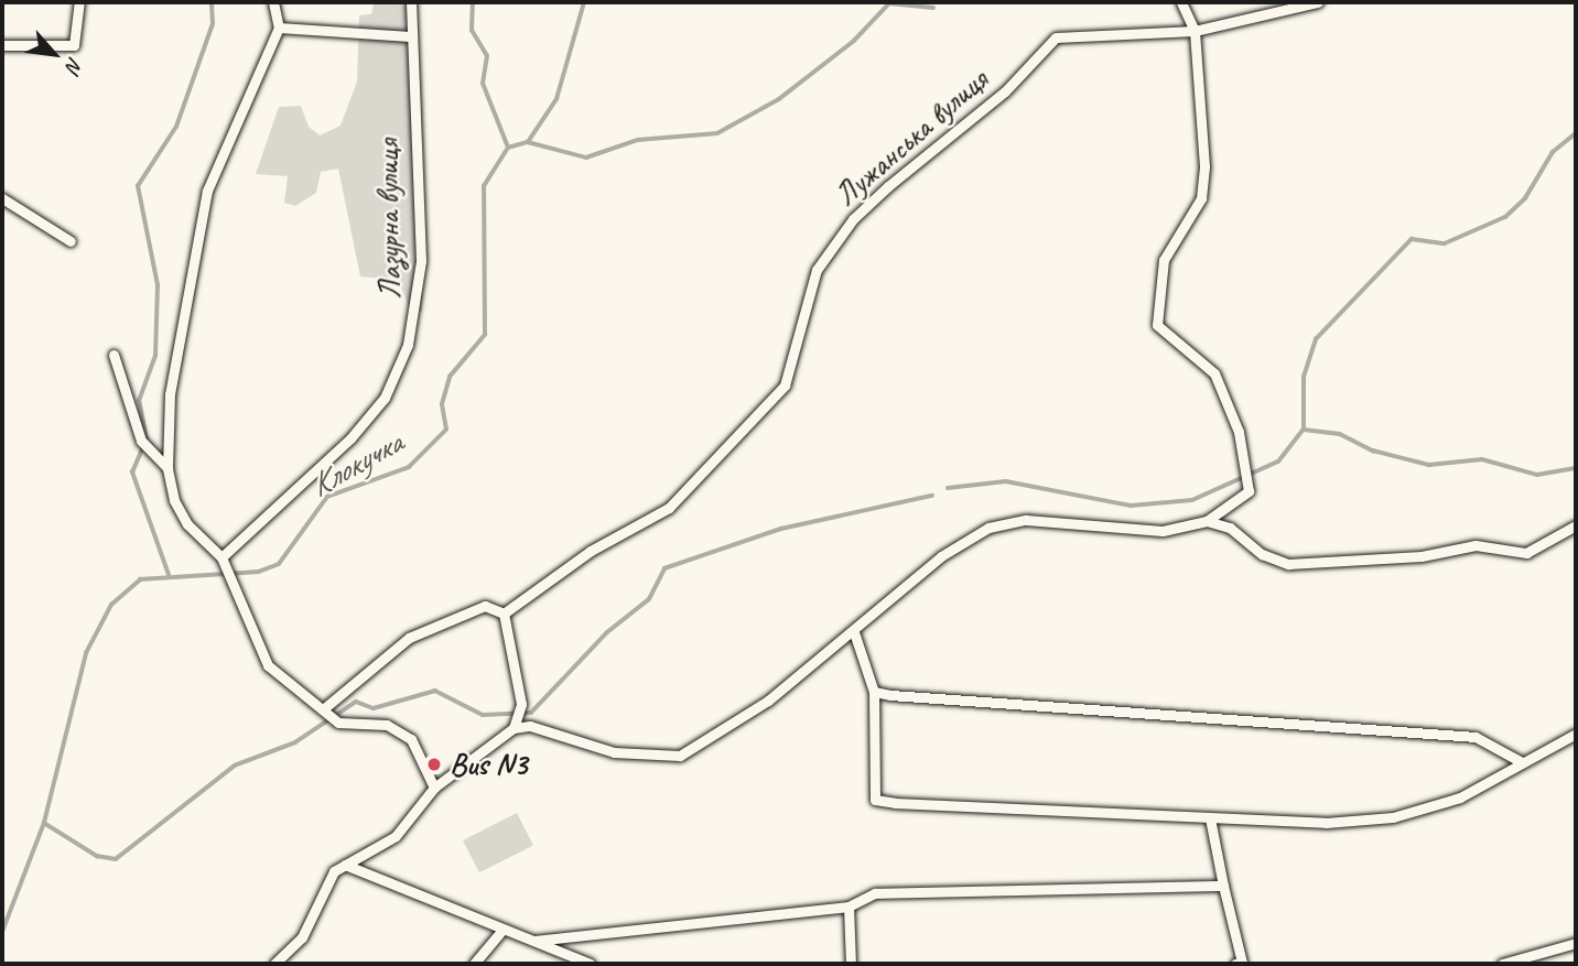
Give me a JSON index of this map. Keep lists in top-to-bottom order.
{
  "streets": {
    "street": ["Лужанська вулиця", "Лазурна вулиця"]
  },
  "water": ["Клокучка"],
  "places": ["Bus N3"],
  "north": "bottom right"
}
